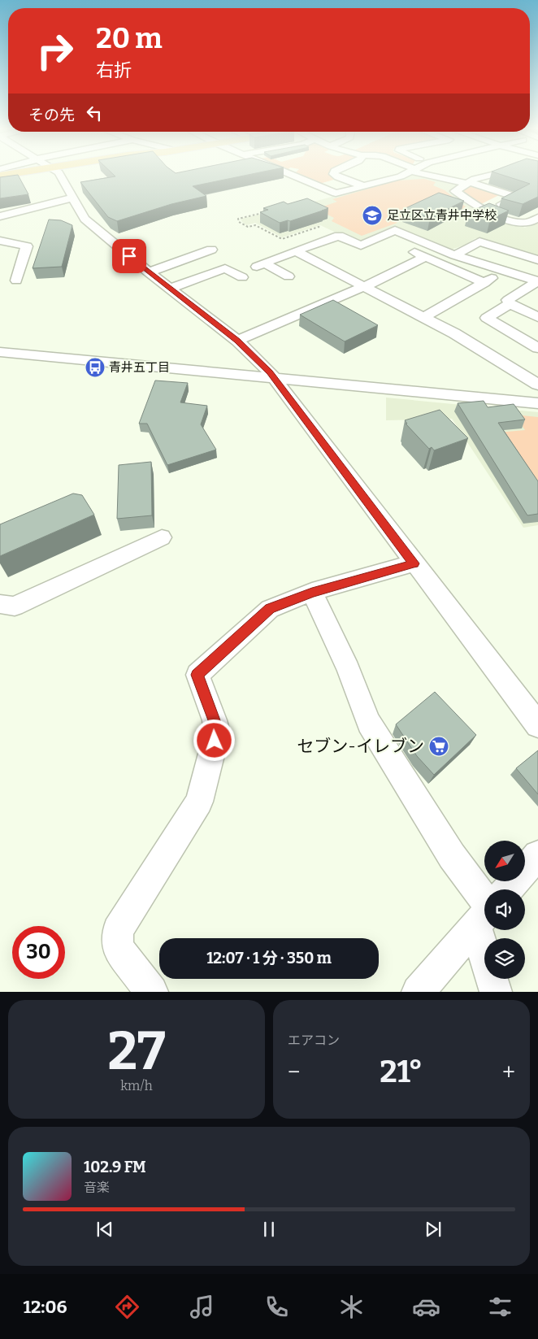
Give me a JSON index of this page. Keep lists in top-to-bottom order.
{
  "places": {
    "school or university": ["足立区立青井中学校"],
    "bus stop": ["青井五丁目"],
    "supermarket": ["セブン-イレブン"]
  },
  "north": "bottom left",
  "page": {
    "turn": ["20 m", "右折"],
    "then": "その先",
    "limit": "30",
    "trip": "12:07 · 1 分 · 350 m",
    "tile": [
      ["27", "km/h"],
      "エアコン"
    ],
    "heat": ["−", "21°", "+"],
    "song": ["102.9 FM", "音楽"],
    "tabs": "12:06"
  }
}
